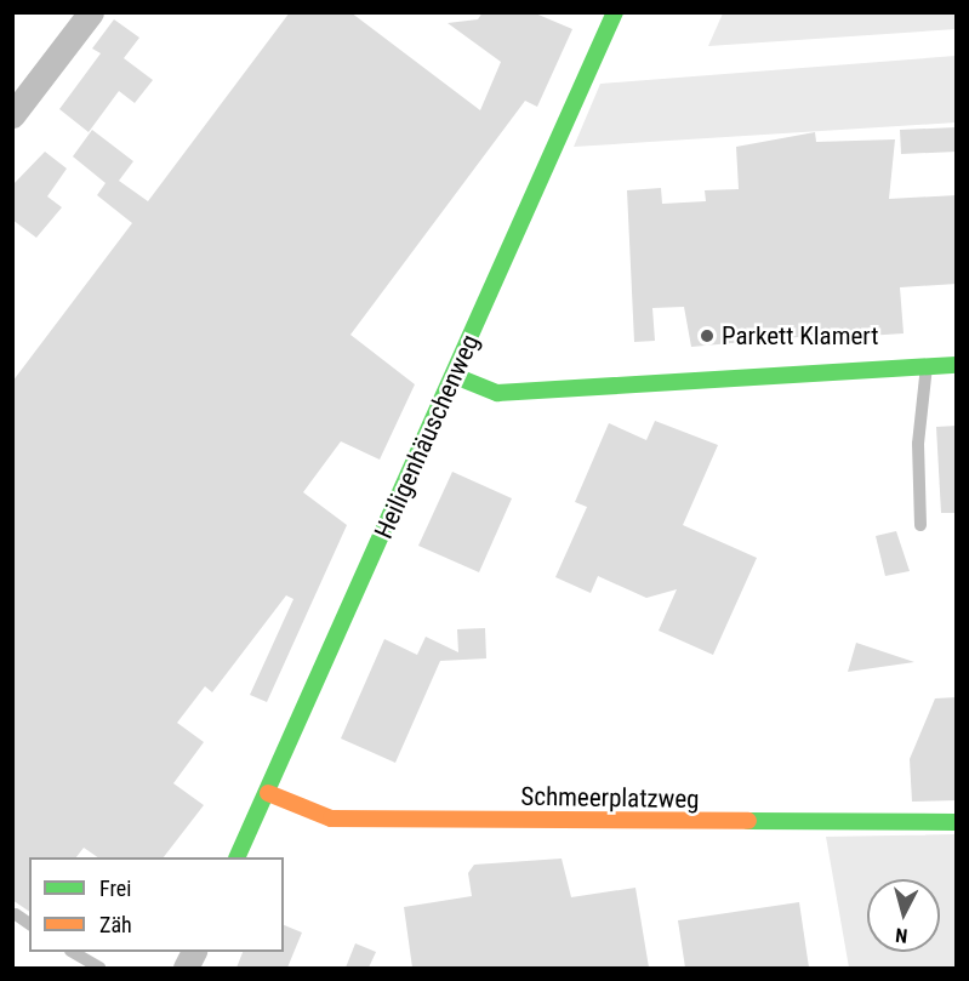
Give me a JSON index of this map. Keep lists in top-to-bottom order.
{
  "streets": {
    "street": ["Heiligenhäuschenweg", "Schmeerplatzweg"]
  },
  "crossings": [
    ["Heiligenhäuschenweg", "Schmeerplatzweg"]
  ],
  "places": ["Parkett Klamert"],
  "legend": ["Frei", "Zäh"],
  "north": "bottom"
}
